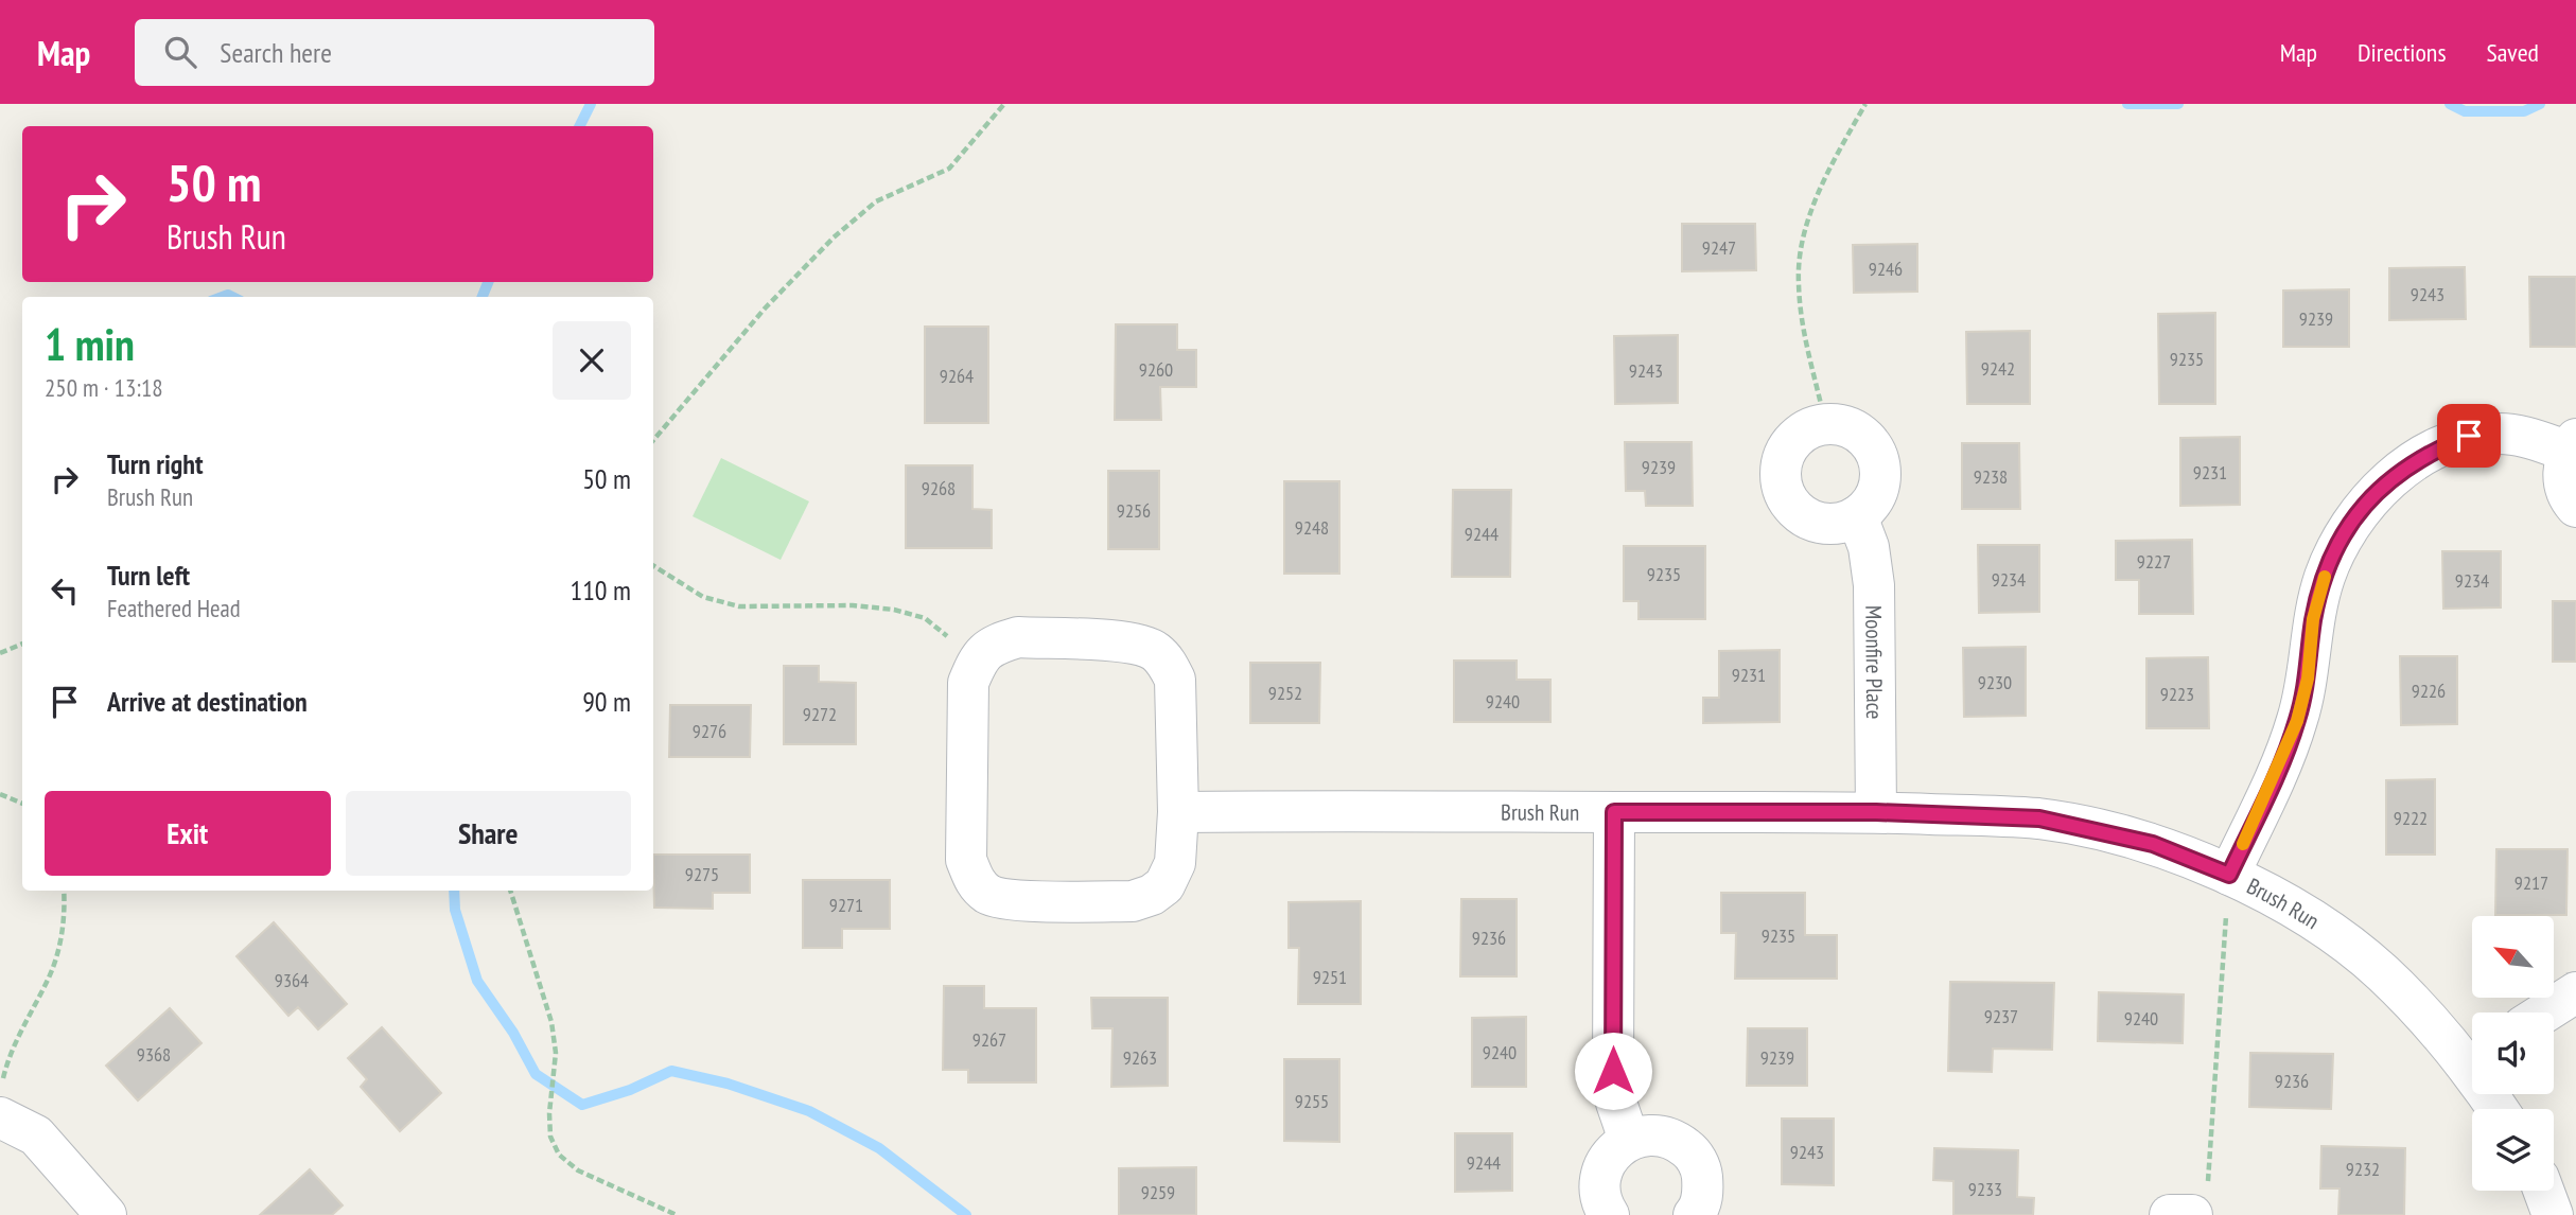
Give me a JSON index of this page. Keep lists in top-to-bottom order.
{
  "streets": {
    "street": ["Moonfire Place", "Brush Run"]
  },
  "crossings": [
    ["Moonfire Place", "Brush Run"]
  ],
  "house_numbers": [
    "9247",
    "9246",
    "9243",
    "9239",
    "9235",
    "9242",
    "9260",
    "9243",
    "9264",
    "9239",
    "9231",
    "9238",
    "9268",
    "9256",
    "9248",
    "9244",
    "9227",
    "9235",
    "9234",
    "9234",
    "9231",
    "9230",
    "9226",
    "9252",
    "9223",
    "9240",
    "9272",
    "9276",
    "9222",
    "9275",
    "9217",
    "9271",
    "9235",
    "9236",
    "9251",
    "9364",
    "9237",
    "9240",
    "9267",
    "9240",
    "9368",
    "9263",
    "9239",
    "9236",
    "9255",
    "9243",
    "9244",
    "9232",
    "9233",
    "9259"
  ],
  "north": "top left",
  "page": {
    "header": "Map",
    "search": "Search here",
    "nav": ["Map", "Directions", "Saved"],
    "turn": ["50 m", "Brush Run"],
    "heading": ["1 min", "250 m · 13:18"],
    "list": [
      {
        "name": "Turn right",
        "note": "Brush Run",
        "value": "50 m"
      },
      {
        "name": "Turn left",
        "note": "Feathered Head",
        "value": "110 m"
      },
      {
        "name": "Arrive at destination",
        "value": "90 m"
      }
    ],
    "buttons": ["Exit", "Share"]
  }
}
